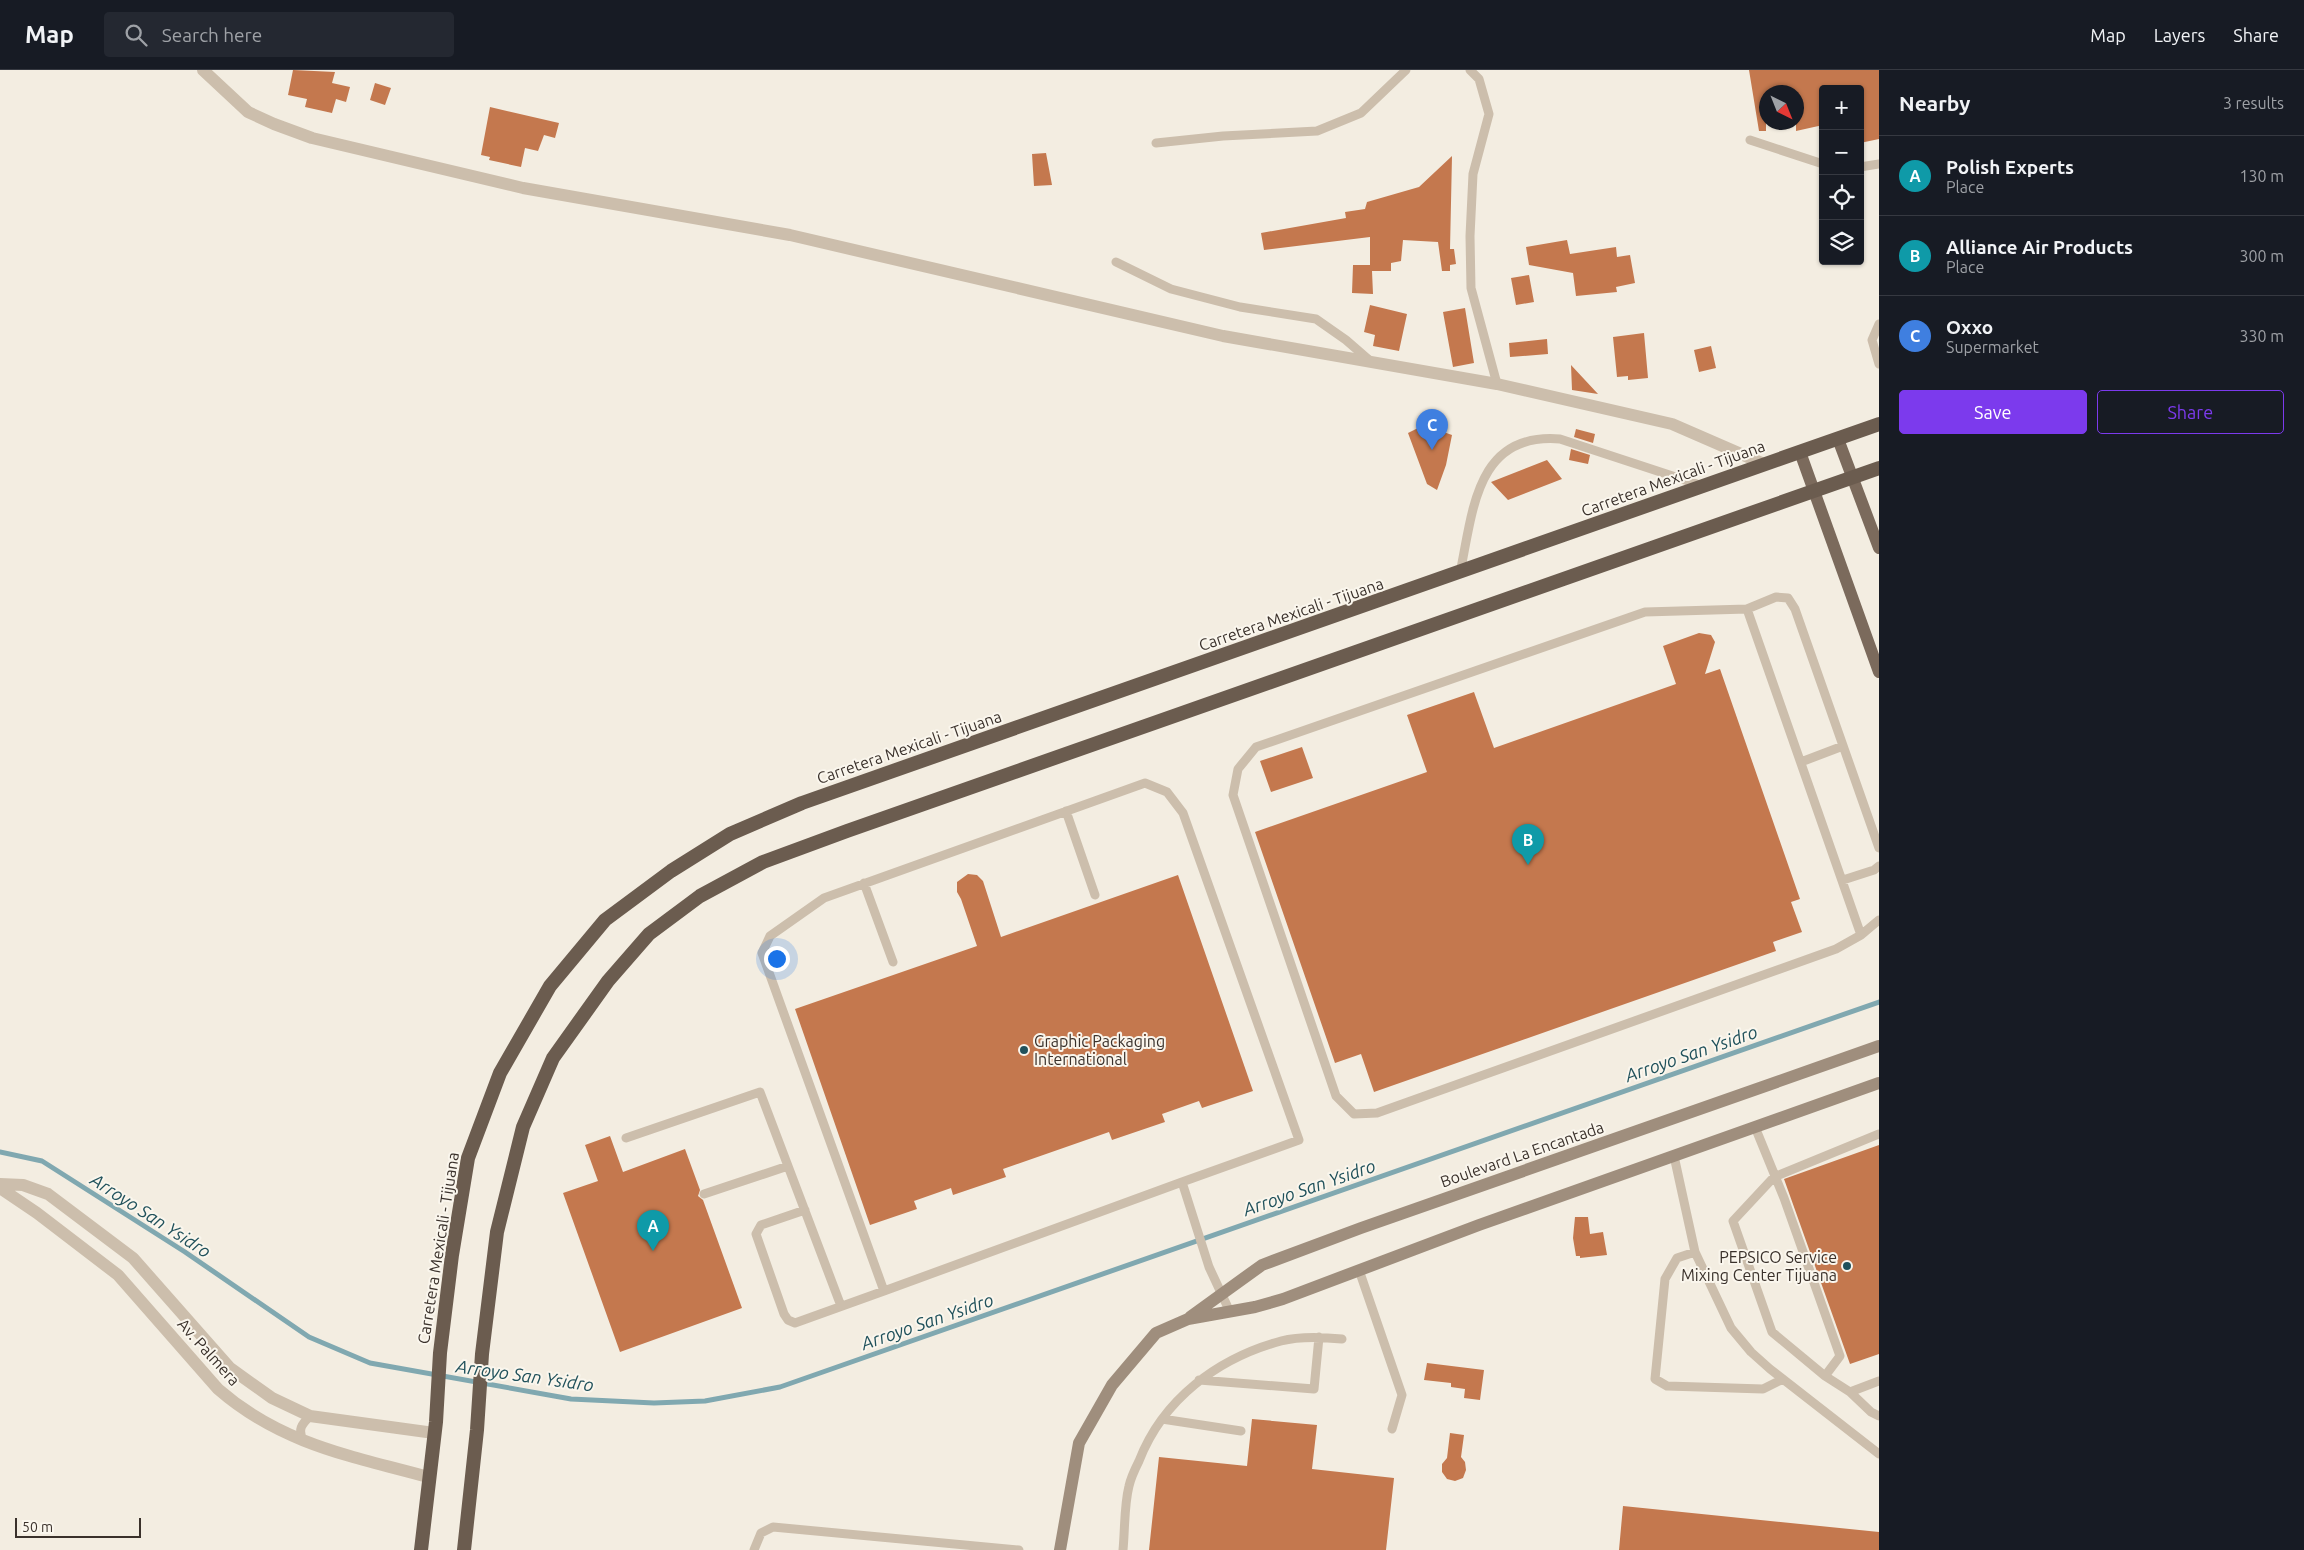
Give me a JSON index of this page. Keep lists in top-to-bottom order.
{
  "streets": {
    "highway": ["Carretera Mexicali - Tijuana"],
    "main road": ["Boulevard La Encantada"],
    "street": ["Av. Palmera"]
  },
  "crossings": [
    ["Carretera Mexicali - Tijuana", "Av. Palmera"]
  ],
  "water": ["Arroyo San Ysidro"],
  "places": ["Graphic Packaging International", "PEPSICO Service Mixing Center Tijuana"],
  "scale_bar": "50 m",
  "north": "bottom right",
  "page": {
    "header": "Map",
    "search": "Search here",
    "nav": ["Map", "Layers", "Share"],
    "heading": ["Nearby", "3 results"],
    "map_buttons": ["+", "−"],
    "list": [
      {
        "mark": "A",
        "name": "Polish Experts",
        "note": "Place",
        "value": "130 m"
      },
      {
        "mark": "B",
        "name": "Alliance Air Products",
        "note": "Place",
        "value": "300 m"
      },
      {
        "mark": "C",
        "name": "Oxxo",
        "note": "Supermarket",
        "value": "330 m"
      }
    ],
    "buttons": ["Save", "Share"],
    "pins": ["C", "B", "A"],
    "scale": "50 m"
  }
}
